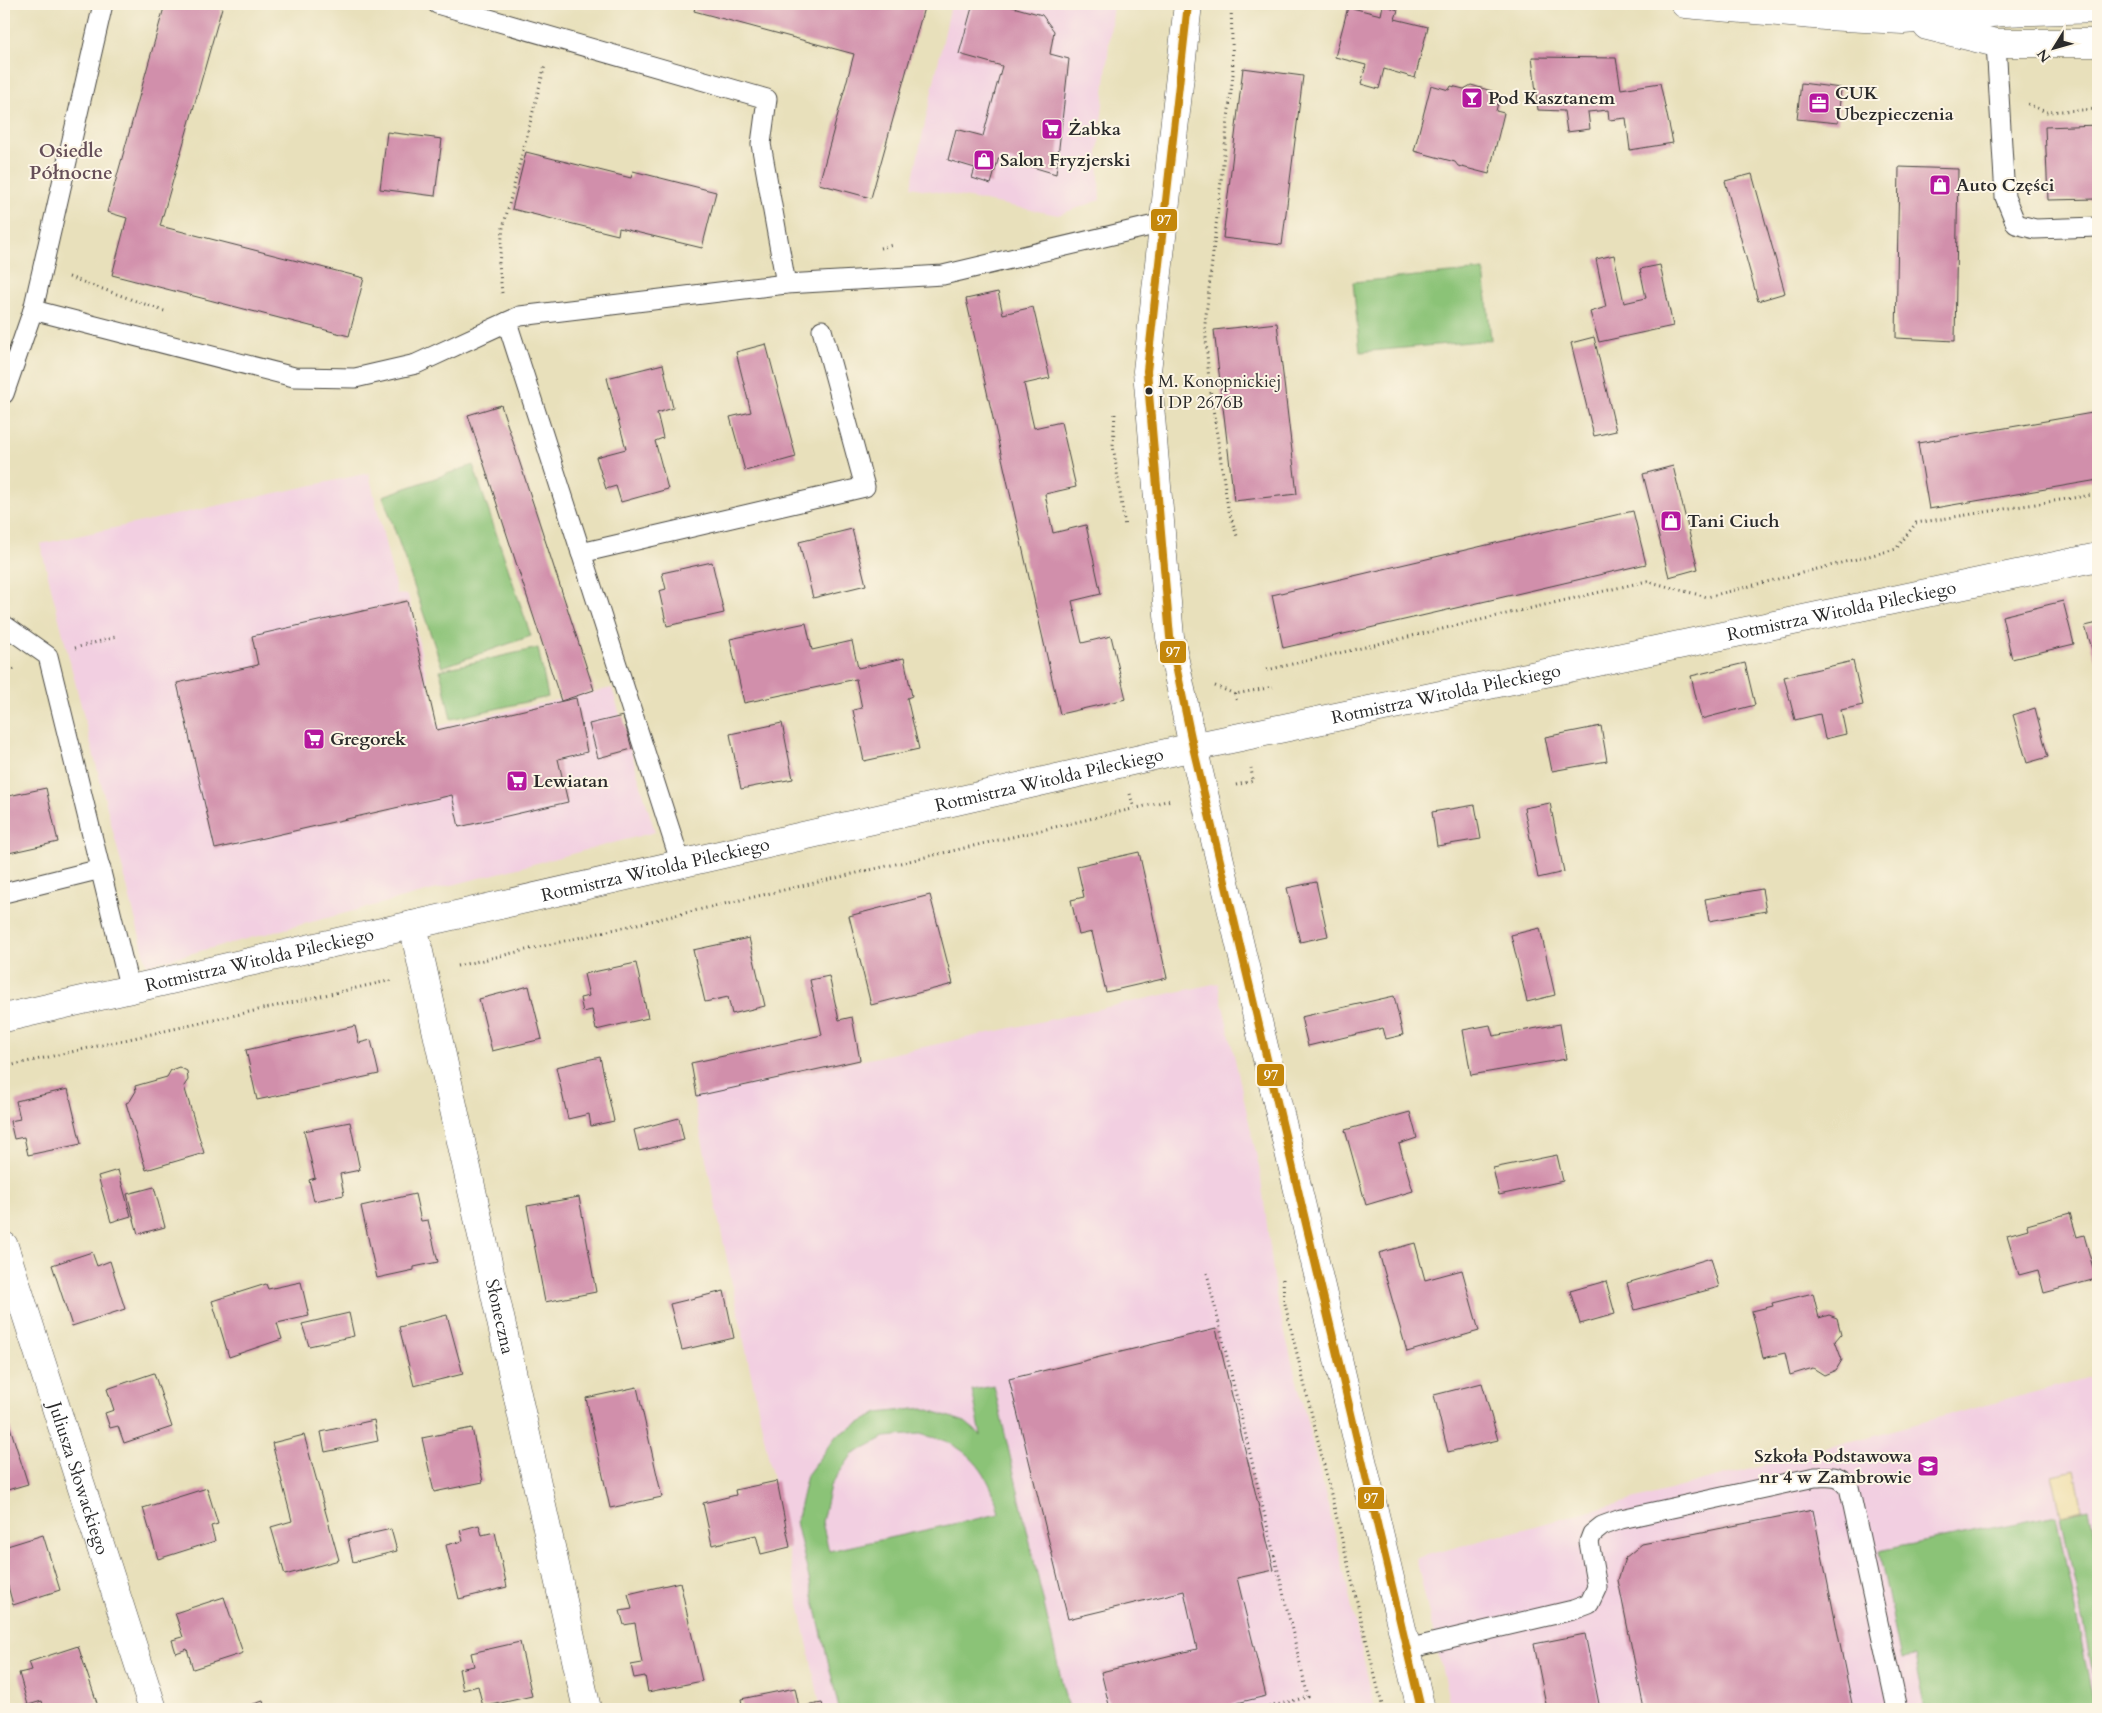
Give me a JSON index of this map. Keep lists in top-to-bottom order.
{
  "streets": {
    "street": ["Rotmistrza Witolda Pileckiego", "Słoneczna", "Juliusza Słowackiego"]
  },
  "crossings": [
    ["Rotmistrza Witolda Pileckiego", "Słoneczna"]
  ],
  "districts": ["Osiedle Północne"],
  "places": {
    "bar": ["Pod Kasztanem"],
    "office": ["CUK Ubezpieczenia"],
    "supermarket": ["Żabka", "Gregorek", "Lewiatan"],
    "shop": ["Salon Fryzjerski", "Auto Części", "Tani Ciuch"],
    "other": ["M. Konopnickiej I DP 2676B"],
    "school or university": ["Szkoła Podstawowa nr 4 w Zambrowie"]
  },
  "lines": ["transit line 97"],
  "north": "bottom left"
}
